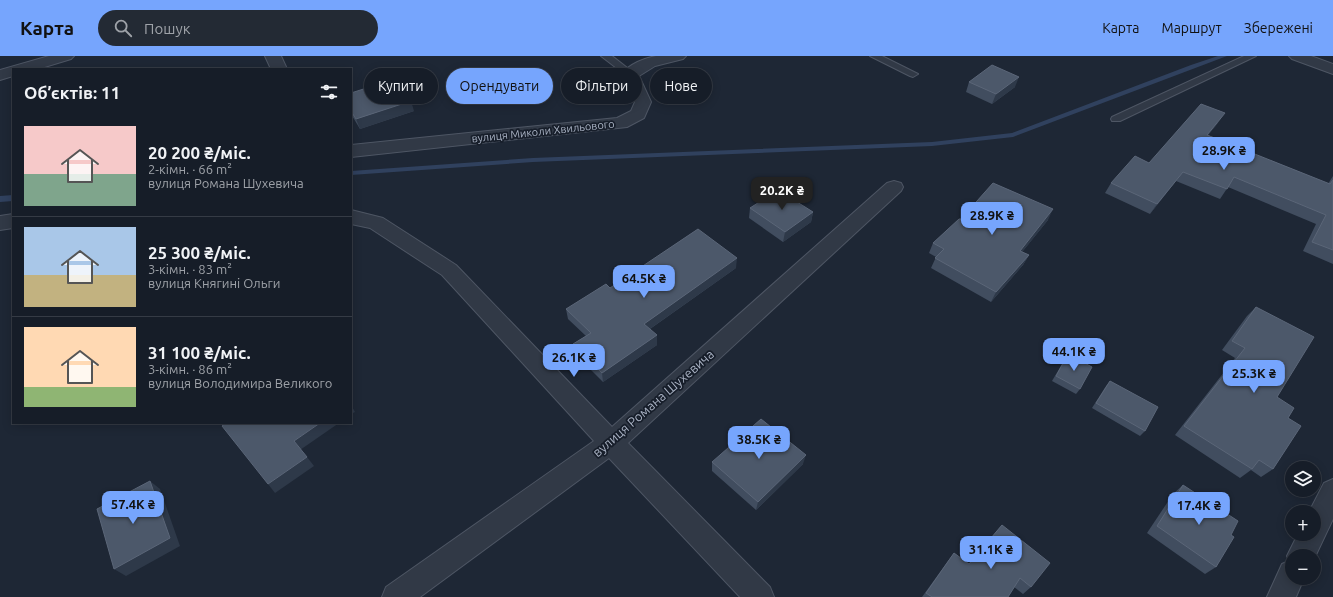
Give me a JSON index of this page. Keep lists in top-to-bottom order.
{
  "streets": {
    "street": ["вулиця Миколи Хвильового", "вулиця Романа Шухевича"]
  },
  "page": {
    "header": "Карта",
    "search": "Пошук",
    "nav": ["Карта", "Маршрут", "Збережені"],
    "chip": [
      "Купити",
      "Орендувати",
      "Фільтри",
      "Нове"
    ],
    "heading": "Об’єктів: 11",
    "list": [
      {
        "name": "20 200 ₴/міс.",
        "note": "2-кімн. · 66 m² · вулиця Романа Шухевича"
      },
      {
        "name": "25 300 ₴/міс.",
        "note": "3-кімн. · 83 m² · вулиця Княгині Ольги"
      },
      {
        "name": "31 100 ₴/міс.",
        "note": "3-кімн. · 86 m² · вулиця Володимира Великого"
      }
    ],
    "price": [
      "28.9K ₴",
      "20.2K ₴",
      "28.9K ₴",
      "64.5K ₴",
      "44.1K ₴",
      "26.1K ₴",
      "25.3K ₴",
      "38.5K ₴",
      "57.4K ₴",
      "17.4K ₴",
      "31.1K ₴"
    ],
    "map_buttons": ["+", "−"]
  }
}
